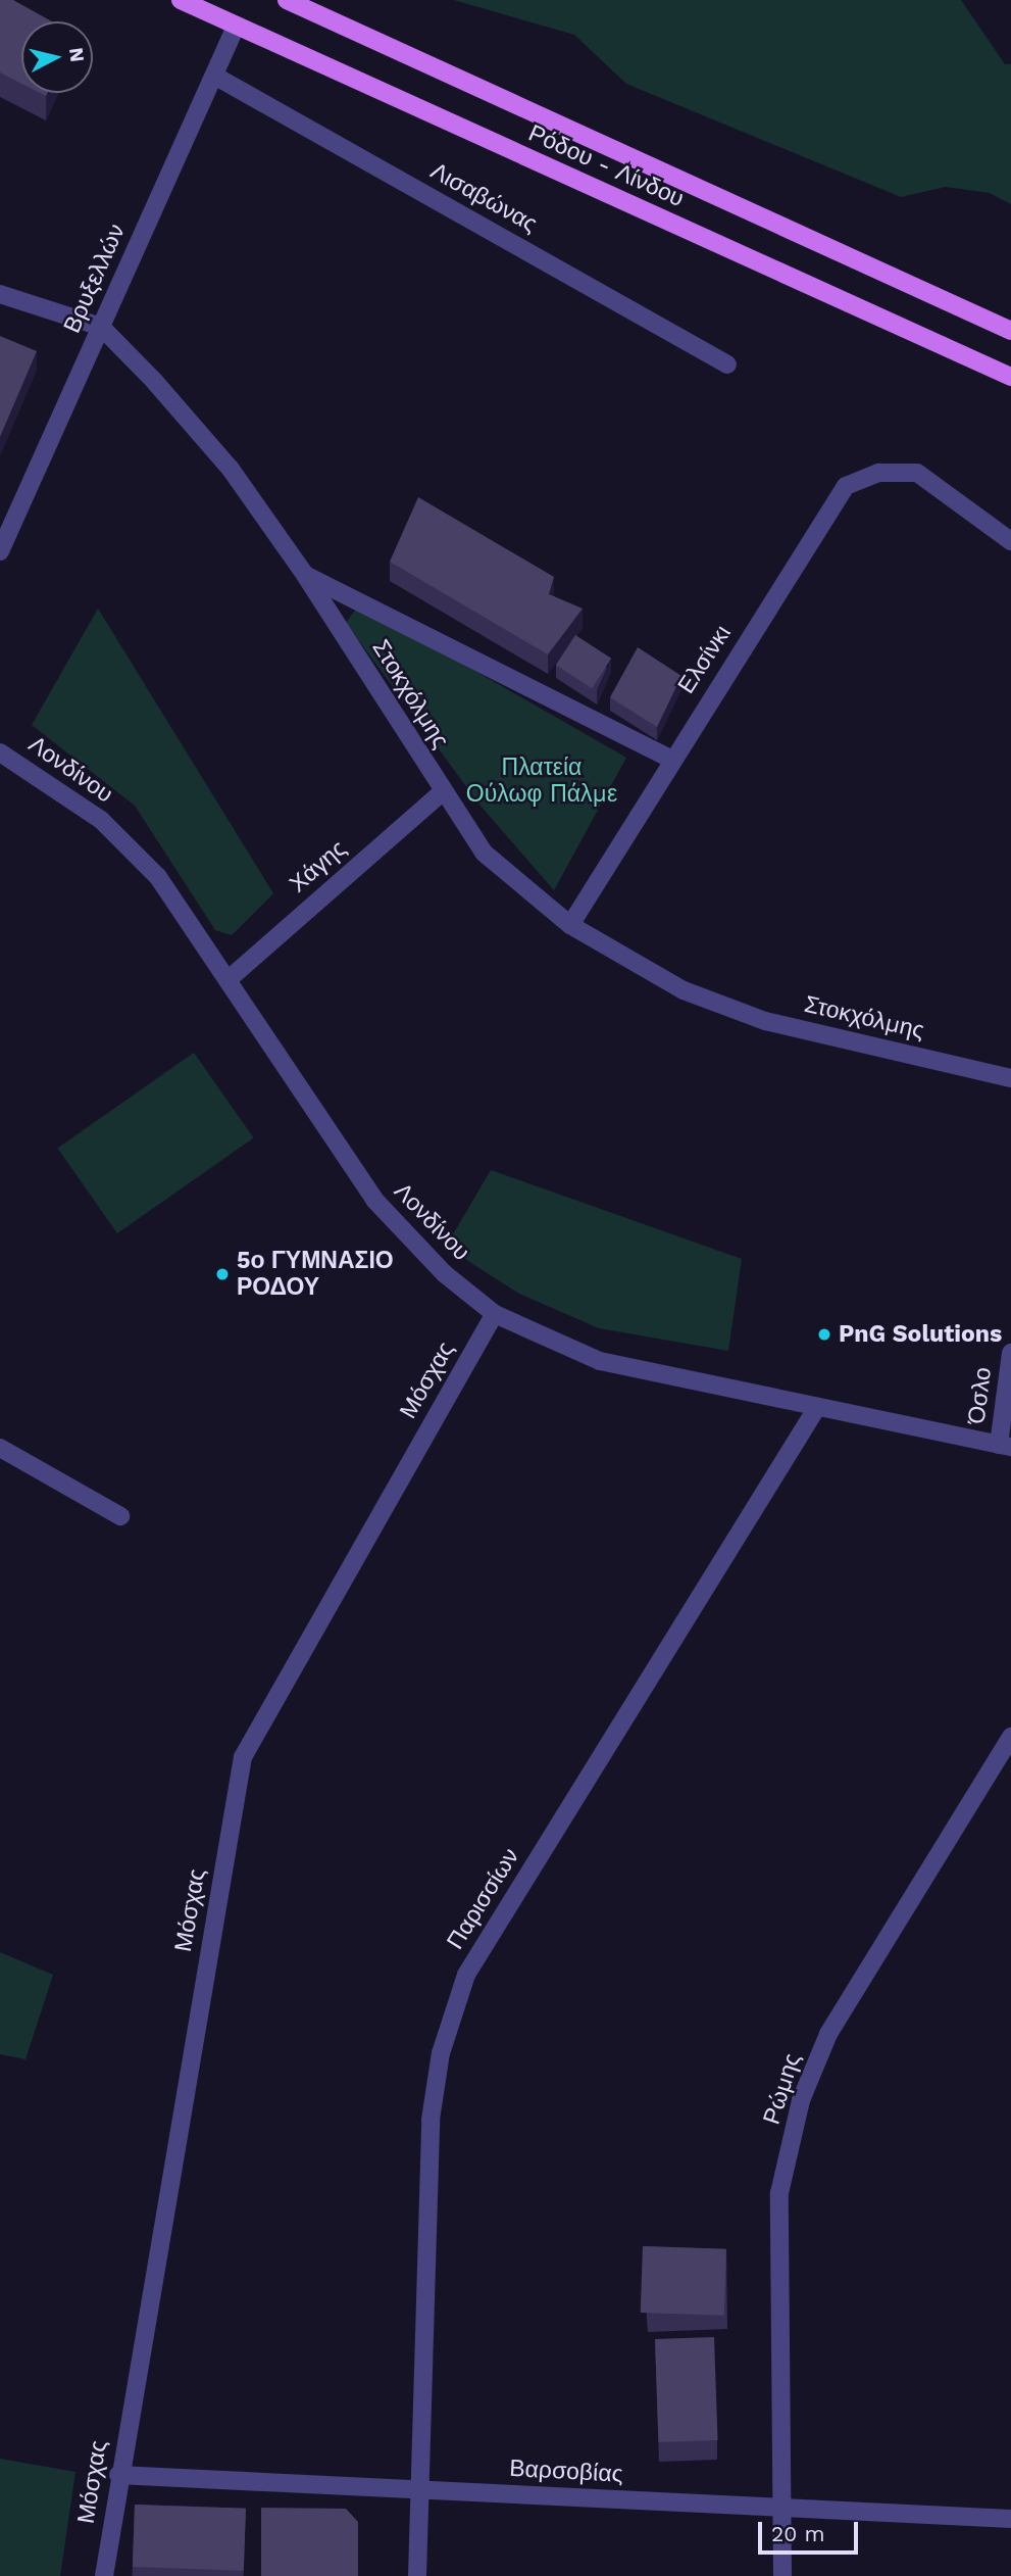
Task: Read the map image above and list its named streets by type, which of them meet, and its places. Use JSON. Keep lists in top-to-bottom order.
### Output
{
  "streets": {
    "main road": ["Ρόδου - Λίνδου"],
    "street": [
      "Λισαβώνας",
      "Βρυξελλών",
      "Ελσίνκι",
      "Στοκχόλμης",
      "Λονδίνου",
      "Χάγης",
      "Μόσχας",
      "Όσλο",
      "Παρισσίων",
      "Ρώμης",
      "Βαρσοβίας"
    ]
  },
  "crossings": [
    ["Ρόδου - Λίνδου", "Βρυξελλών"],
    ["Λισαβώνας", "Βρυξελλών"],
    ["Βρυξελλών", "Στοκχόλμης"],
    ["Ελσίνκι", "Στοκχόλμης"],
    ["Στοκχόλμης", "Χάγης"],
    ["Λονδίνου", "Χάγης"],
    ["Λονδίνου", "Μόσχας"],
    ["Λονδίνου", "Όσλο"],
    ["Λονδίνου", "Παρισσίων"],
    ["Μόσχας", "Βαρσοβίας"],
    ["Παρισσίων", "Βαρσοβίας"],
    ["Ρώμης", "Βαρσοβίας"]
  ],
  "parks": ["Πλατεία Ούλωφ Πάλμε"],
  "places": ["5ο ΓΥΜΝΑΣΙΟ ΡΟΔΟΥ", "PnG Solutions"],
  "scale_bar": "20 m",
  "north": "right"
}
